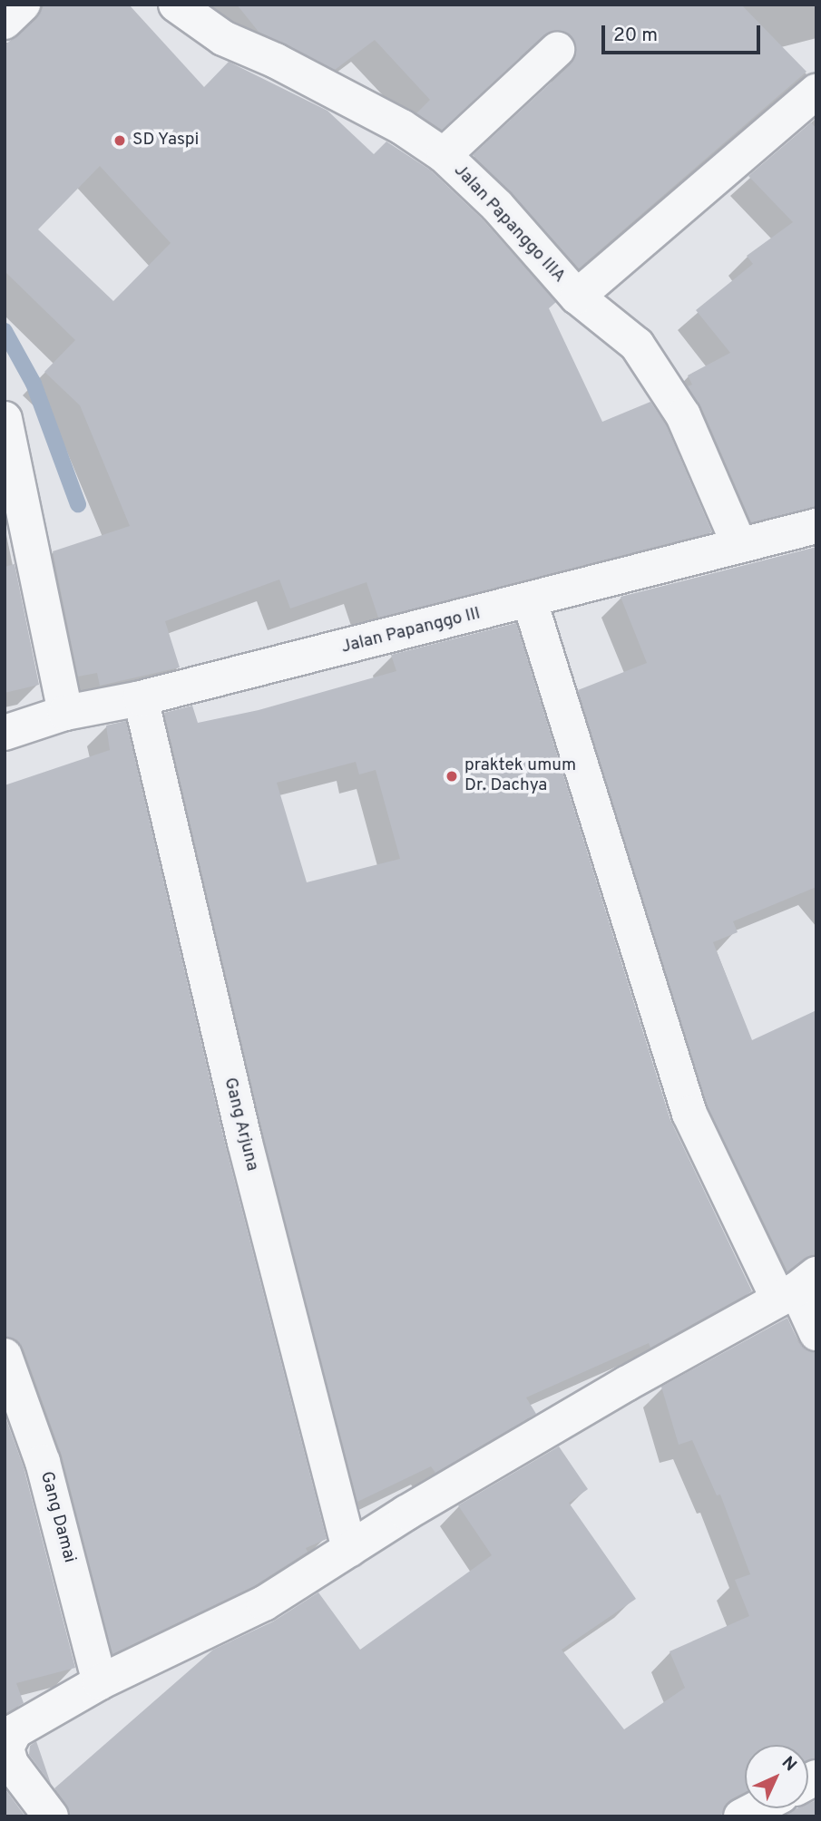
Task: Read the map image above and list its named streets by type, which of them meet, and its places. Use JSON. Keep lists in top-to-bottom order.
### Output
{
  "streets": {
    "street": [
      "Jalan Papanggo IIIA",
      "Jalan Papanggo III",
      "Gang Arjuna",
      "Gang Damai"
    ]
  },
  "crossings": [
    ["Jalan Papanggo IIIA", "Jalan Papanggo III"],
    ["Jalan Papanggo III", "Gang Arjuna"]
  ],
  "places": ["SD Yaspi", "praktek umum Dr. Dachya"],
  "scale_bar": "20 m",
  "north": "top right"
}
